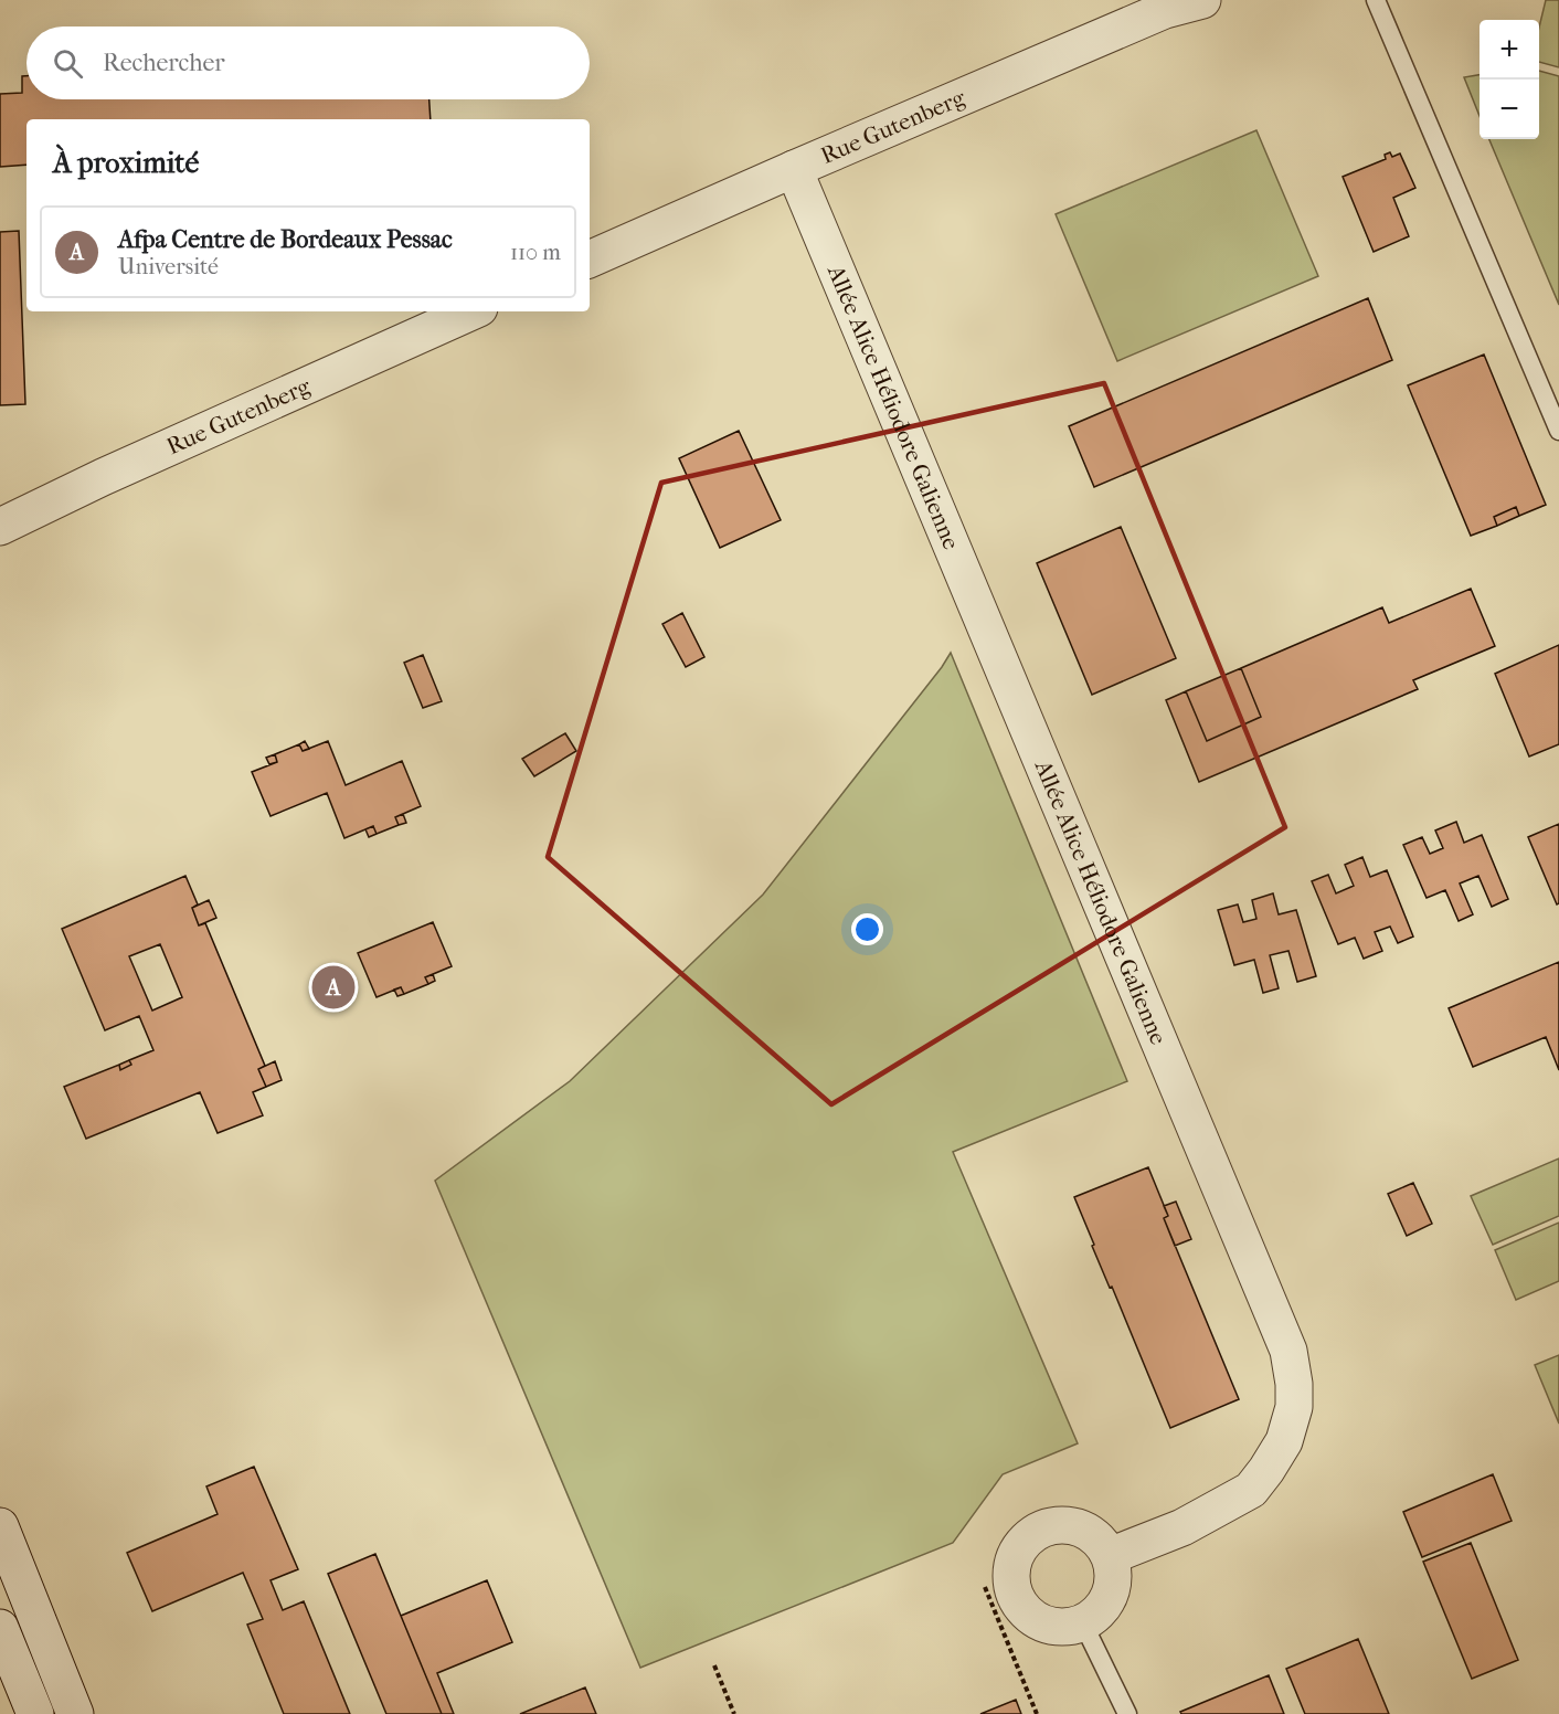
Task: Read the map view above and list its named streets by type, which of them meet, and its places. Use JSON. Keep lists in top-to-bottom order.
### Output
{
  "streets": {
    "street": ["Rue Gutenberg", "Allée Alice Héliodore Galienne"]
  },
  "crossings": [
    ["Rue Gutenberg", "Allée Alice Héliodore Galienne"]
  ],
  "page": {
    "map_buttons": ["+", "−"],
    "search": "Rechercher",
    "heading": "À proximité",
    "list": [
      {
        "mark": "A",
        "name": "Afpa Centre de Bordeaux Pessac",
        "note": "Université",
        "value": "110 m"
      }
    ],
    "pins": "A"
  }
}
